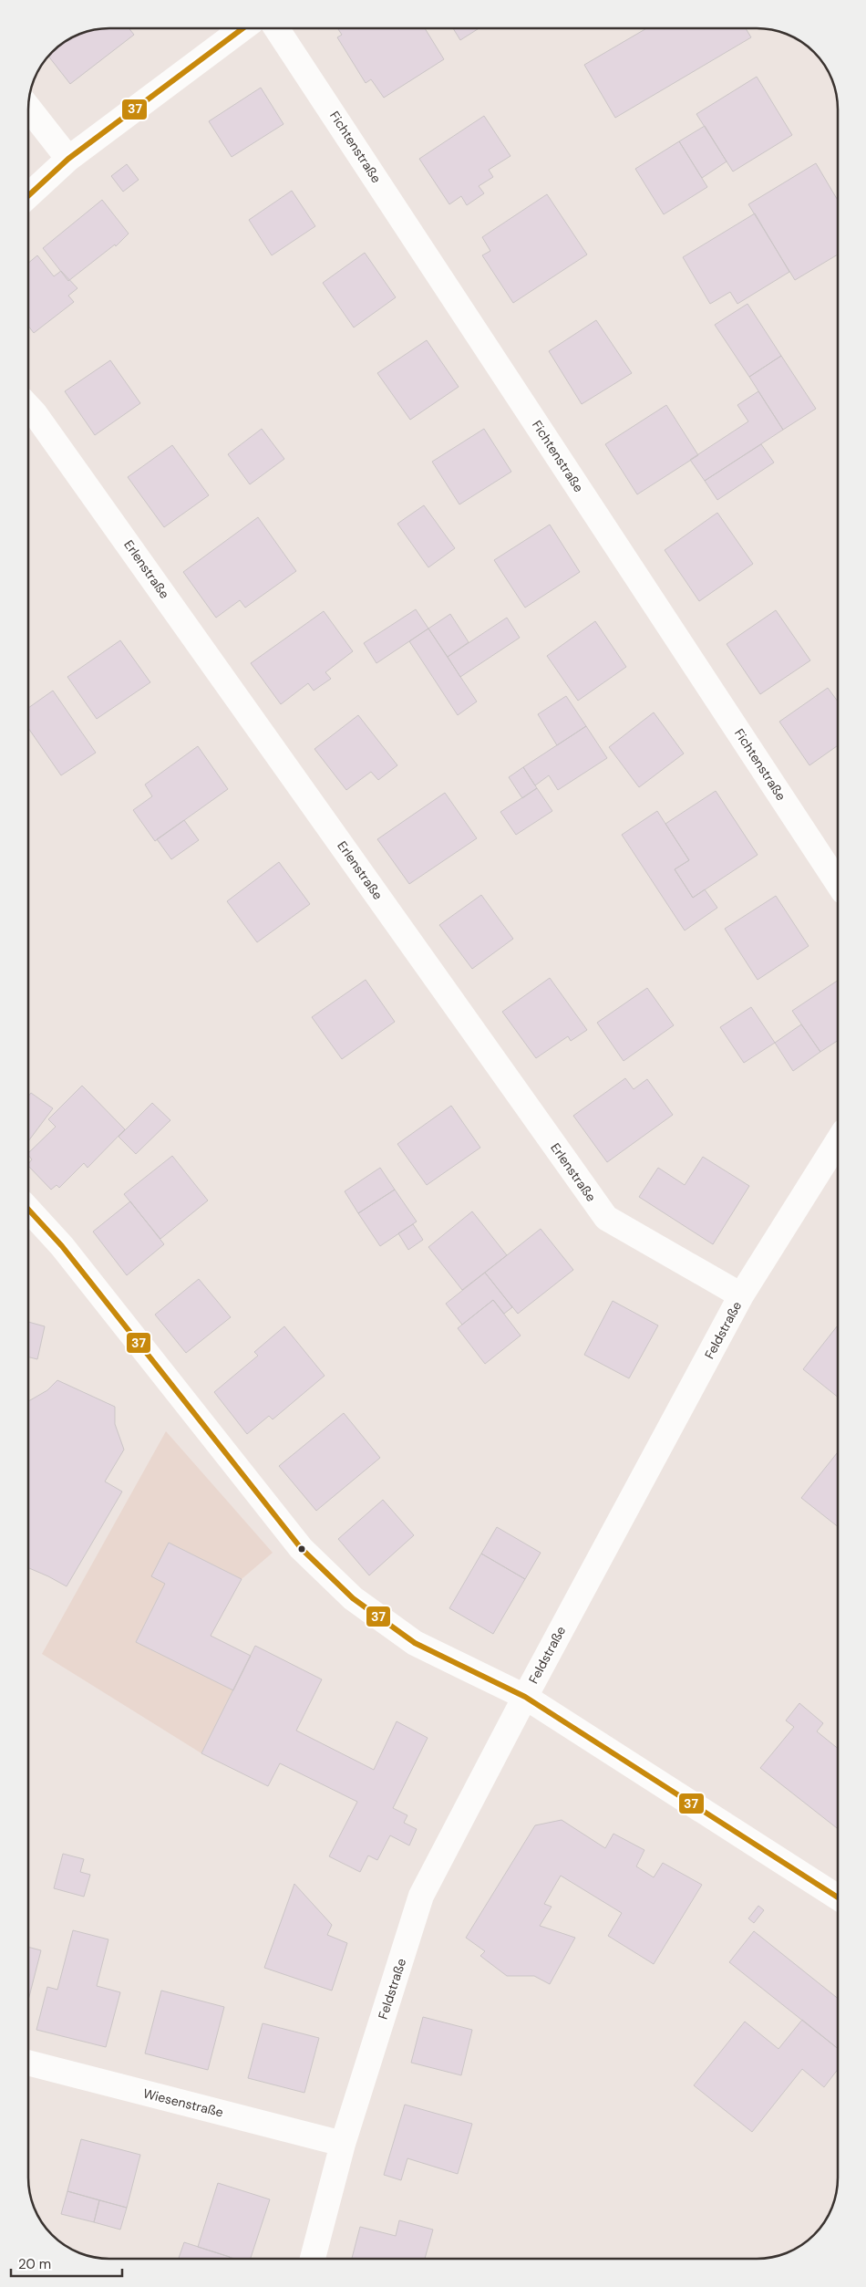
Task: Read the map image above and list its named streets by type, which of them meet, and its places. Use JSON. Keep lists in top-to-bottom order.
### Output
{
  "streets": {
    "street": [
      "Fichtenstraße",
      "Erlenstraße",
      "Feldstraße",
      "Wiesenstraße"
    ]
  },
  "crossings": [
    ["Erlenstraße", "Feldstraße"],
    ["Feldstraße", "Wiesenstraße"]
  ],
  "lines": ["transit line 37"],
  "scale_bar": "20 m"
}
